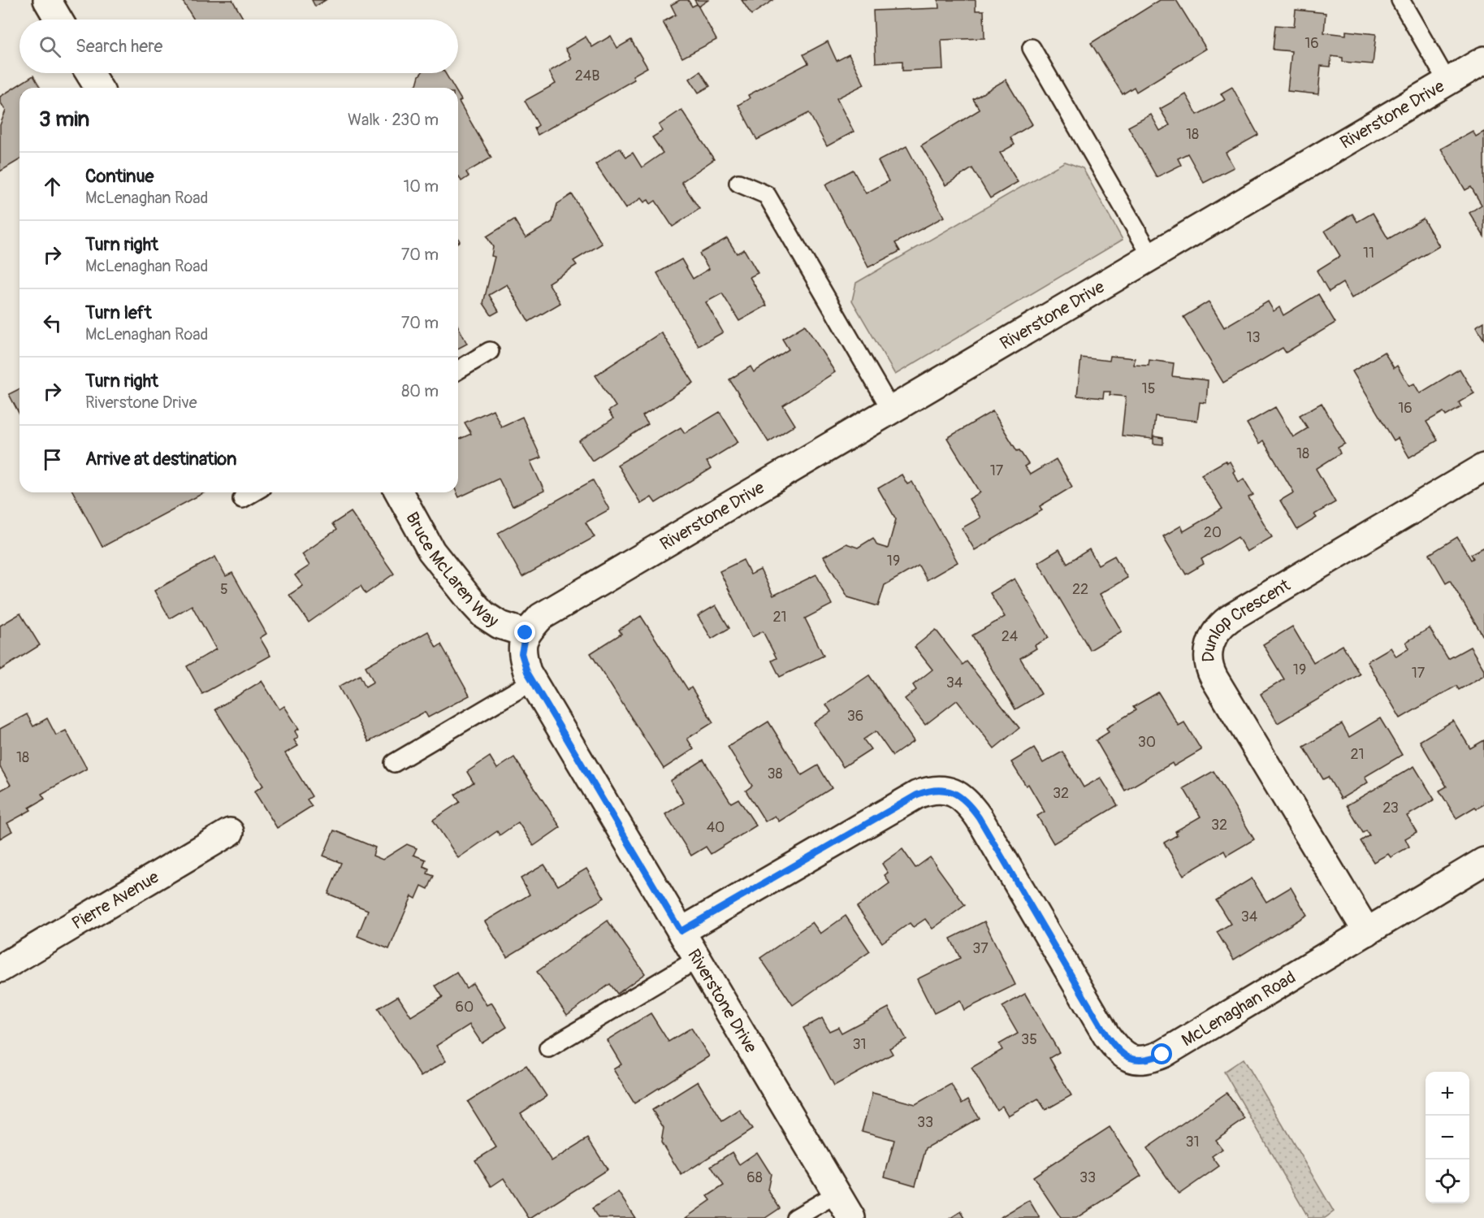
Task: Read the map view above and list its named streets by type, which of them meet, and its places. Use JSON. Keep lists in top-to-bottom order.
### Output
{
  "streets": {
    "street": [
      "Riverstone Drive",
      "Bruce McLaren Way",
      "Dunlop Crescent",
      "Pierre Avenue",
      "McLenaghan Road"
    ]
  },
  "crossings": [
    ["Riverstone Drive", "Bruce McLaren Way"],
    ["Riverstone Drive", "McLenaghan Road"],
    ["Dunlop Crescent", "McLenaghan Road"]
  ],
  "house_numbers": [
    "16",
    "24B",
    "18",
    "11",
    "13",
    "15",
    "16",
    "18",
    "17",
    "20",
    "19",
    "5",
    "22",
    "21",
    "24",
    "19",
    "17",
    "34",
    "36",
    "30",
    "21",
    "18",
    "38",
    "32",
    "23",
    "32",
    "40",
    "34",
    "37",
    "60",
    "35",
    "31",
    "33",
    "31",
    "68",
    "33"
  ],
  "page": {
    "search": "Search here",
    "heading": ["3 min", "Walk · 230 m"],
    "list": [
      ["Continue", "McLenaghan Road", "10 m"],
      ["Turn right", "McLenaghan Road", "70 m"],
      ["Turn left", "McLenaghan Road", "70 m"],
      ["Turn right", "Riverstone Drive", "80 m"],
      "Arrive at destination"
    ],
    "map_buttons": ["+", "−"]
  }
}
